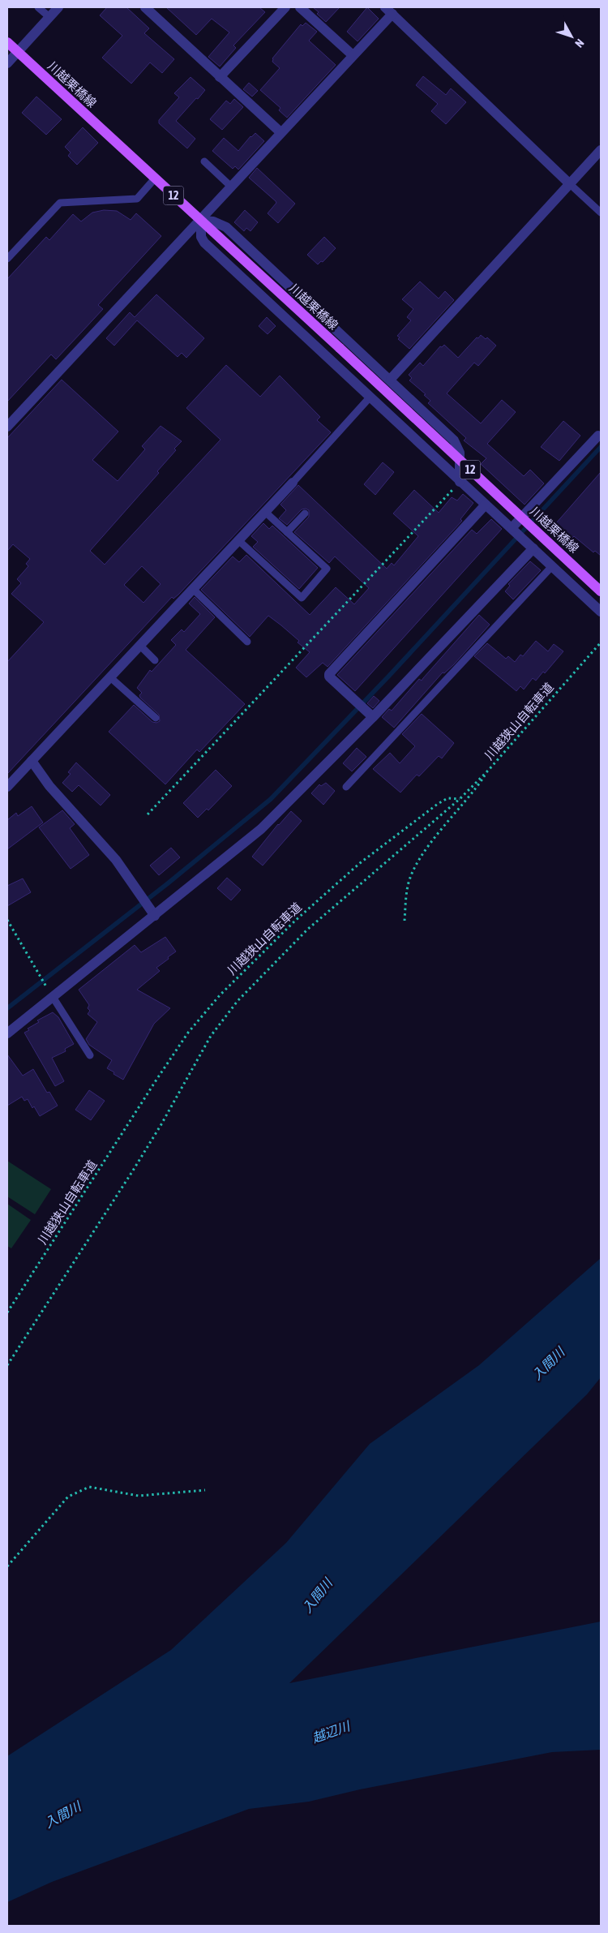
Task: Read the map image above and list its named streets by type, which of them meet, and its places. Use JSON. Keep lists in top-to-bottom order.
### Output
{
  "streets": {
    "main road": ["川越栗橋線", "12"],
    "path": ["川越狭山自転車道"]
  },
  "water": ["入間川", "越辺川"],
  "north": "bottom right"
}
